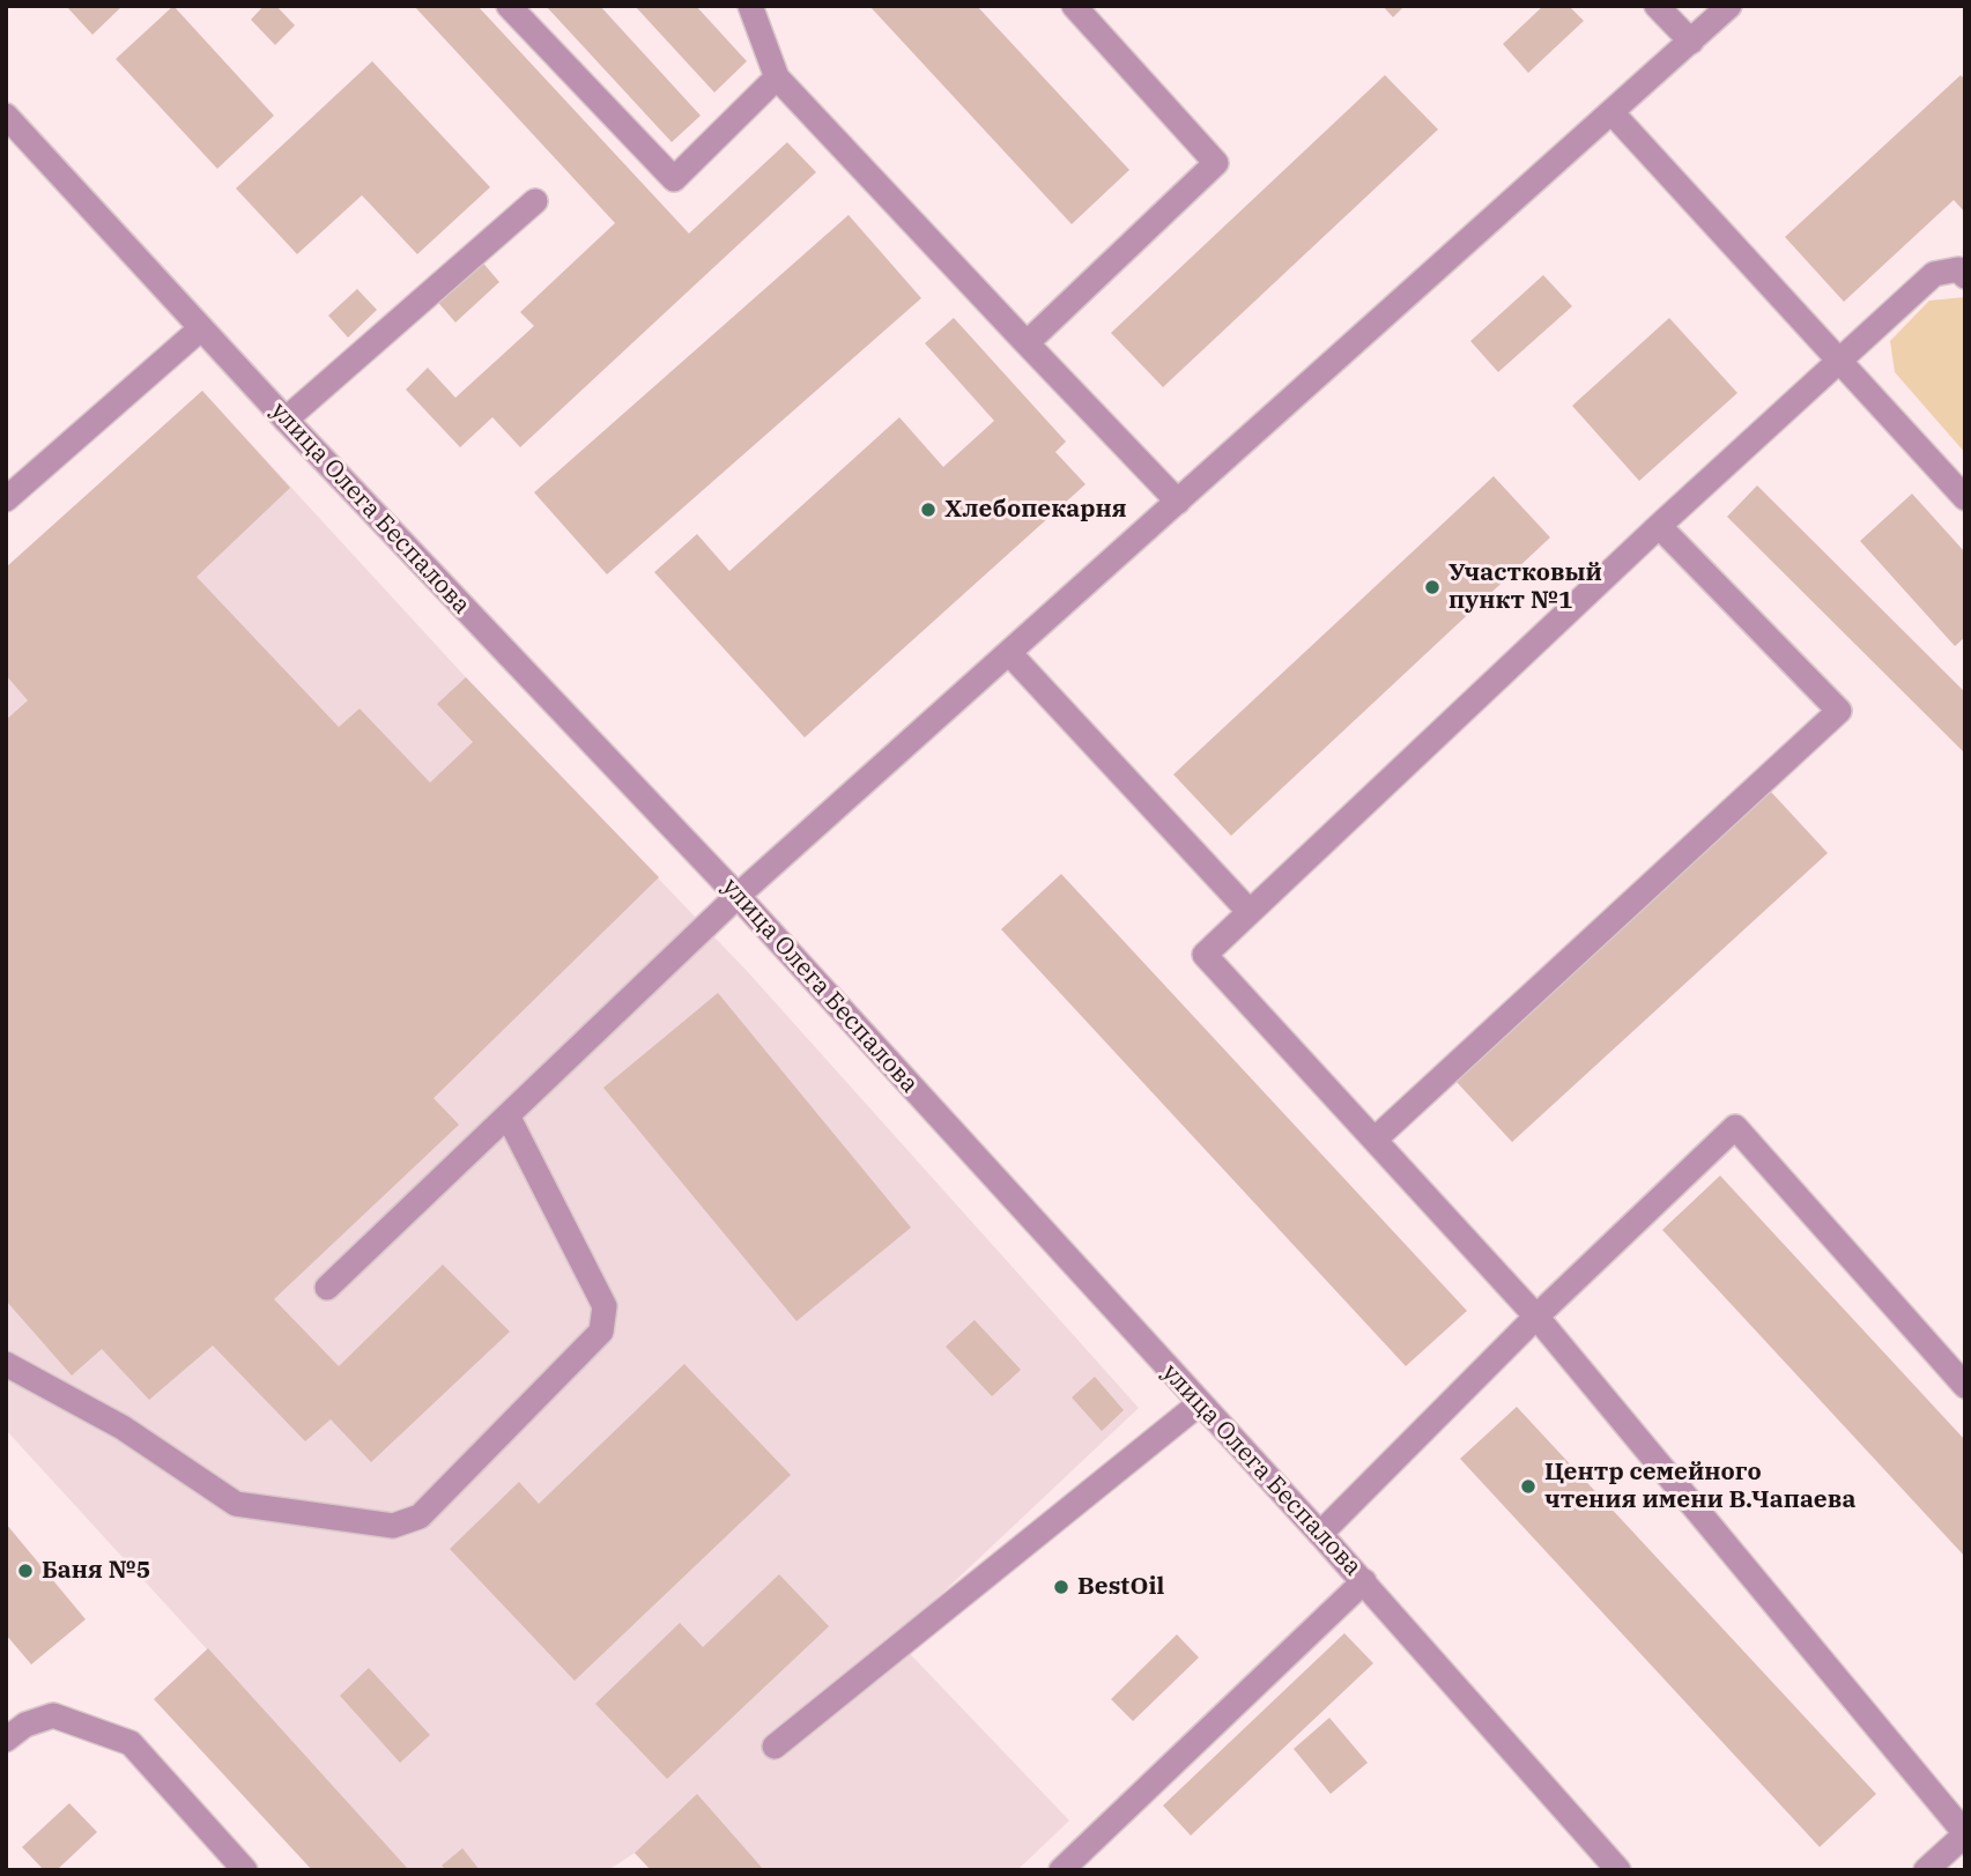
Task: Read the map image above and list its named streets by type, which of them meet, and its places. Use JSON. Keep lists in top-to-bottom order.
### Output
{
  "streets": {
    "street": ["улица Олега Беспалова"]
  },
  "places": [
    "Хлебопекарня",
    "Участковый пункт №1",
    "Центр семейного чтения имени В.Чапаева",
    "Баня №5",
    "BestOil"
  ]
}
